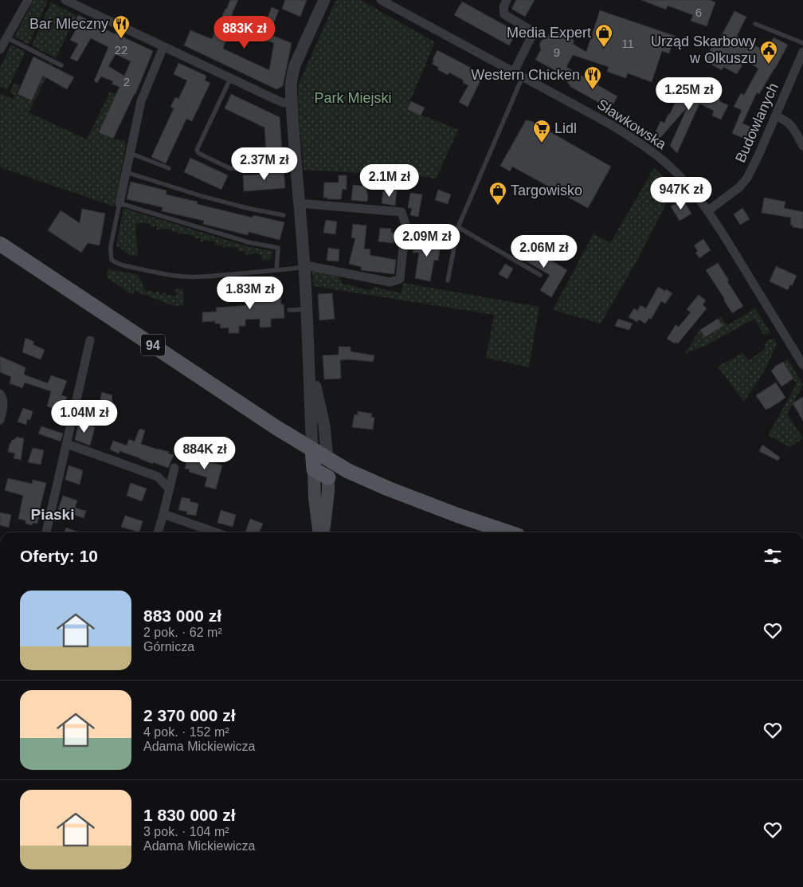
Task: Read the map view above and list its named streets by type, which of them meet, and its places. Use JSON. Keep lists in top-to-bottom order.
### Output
{
  "streets": {
    "main road": ["94"],
    "street": ["Budowlanych", "Sławkowska"]
  },
  "crossings": [
    ["Budowlanych", "Sławkowska"]
  ],
  "districts": ["Piaski"],
  "parks": ["Park Miejski"],
  "places": {
    "restaurant": ["Bar Mleczny", "Western Chicken"],
    "shop": ["Media Expert", "Targowisko"],
    "public building": ["Urząd Skarbowy w Olkuszu"],
    "supermarket": ["Lidl"]
  },
  "house_numbers": [
    "6",
    "11",
    "22",
    "9",
    "2"
  ],
  "page": {
    "price": [
      "883K zł",
      "1.25M zł",
      "2.37M zł",
      "2.1M zł",
      "947K zł",
      "2.09M zł",
      "2.06M zł",
      "1.83M zł",
      "1.04M zł",
      "884K zł"
    ],
    "heading": "Oferty: 10",
    "list": [
      {
        "name": "883 000 zł",
        "note": "2 pok. · 62 m² · Górnicza"
      },
      {
        "name": "2 370 000 zł",
        "note": "4 pok. · 152 m² · Adama Mickiewicza"
      },
      {
        "name": "1 830 000 zł",
        "note": "3 pok. · 104 m² · Adama Mickiewicza"
      }
    ]
  }
}
